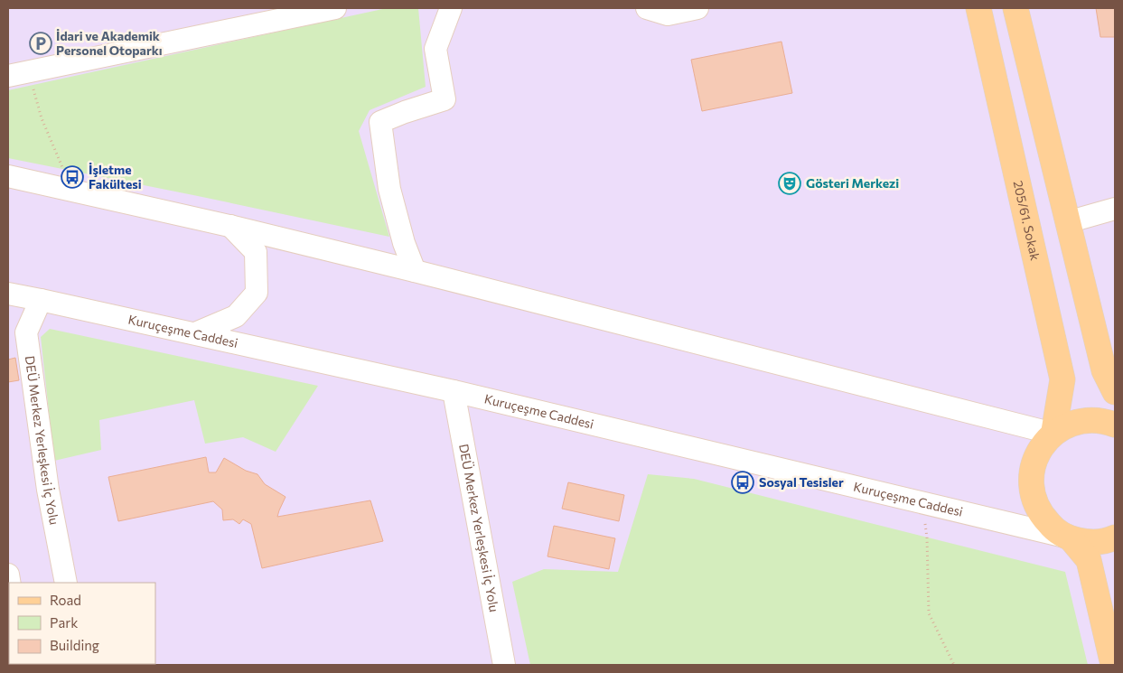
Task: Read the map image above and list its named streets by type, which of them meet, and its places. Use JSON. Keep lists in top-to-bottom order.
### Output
{
  "streets": {
    "main road": ["205/61. Sokak"],
    "street": ["Kuruçeşme Caddesi", "DEÜ Merkez Yerleşkesi İç Yolu"]
  },
  "crossings": [
    ["Kuruçeşme Caddesi", "DEÜ Merkez Yerleşkesi İç Yolu"]
  ],
  "places": {
    "parking": ["İdari ve Akademik Personel Otoparkı"],
    "bus stop": ["İşletme Fakültesi", "Sosyal Tesisler"],
    "theatre": ["Gösteri Merkezi"]
  },
  "legend": ["Road", "Park", "Building"]
}
